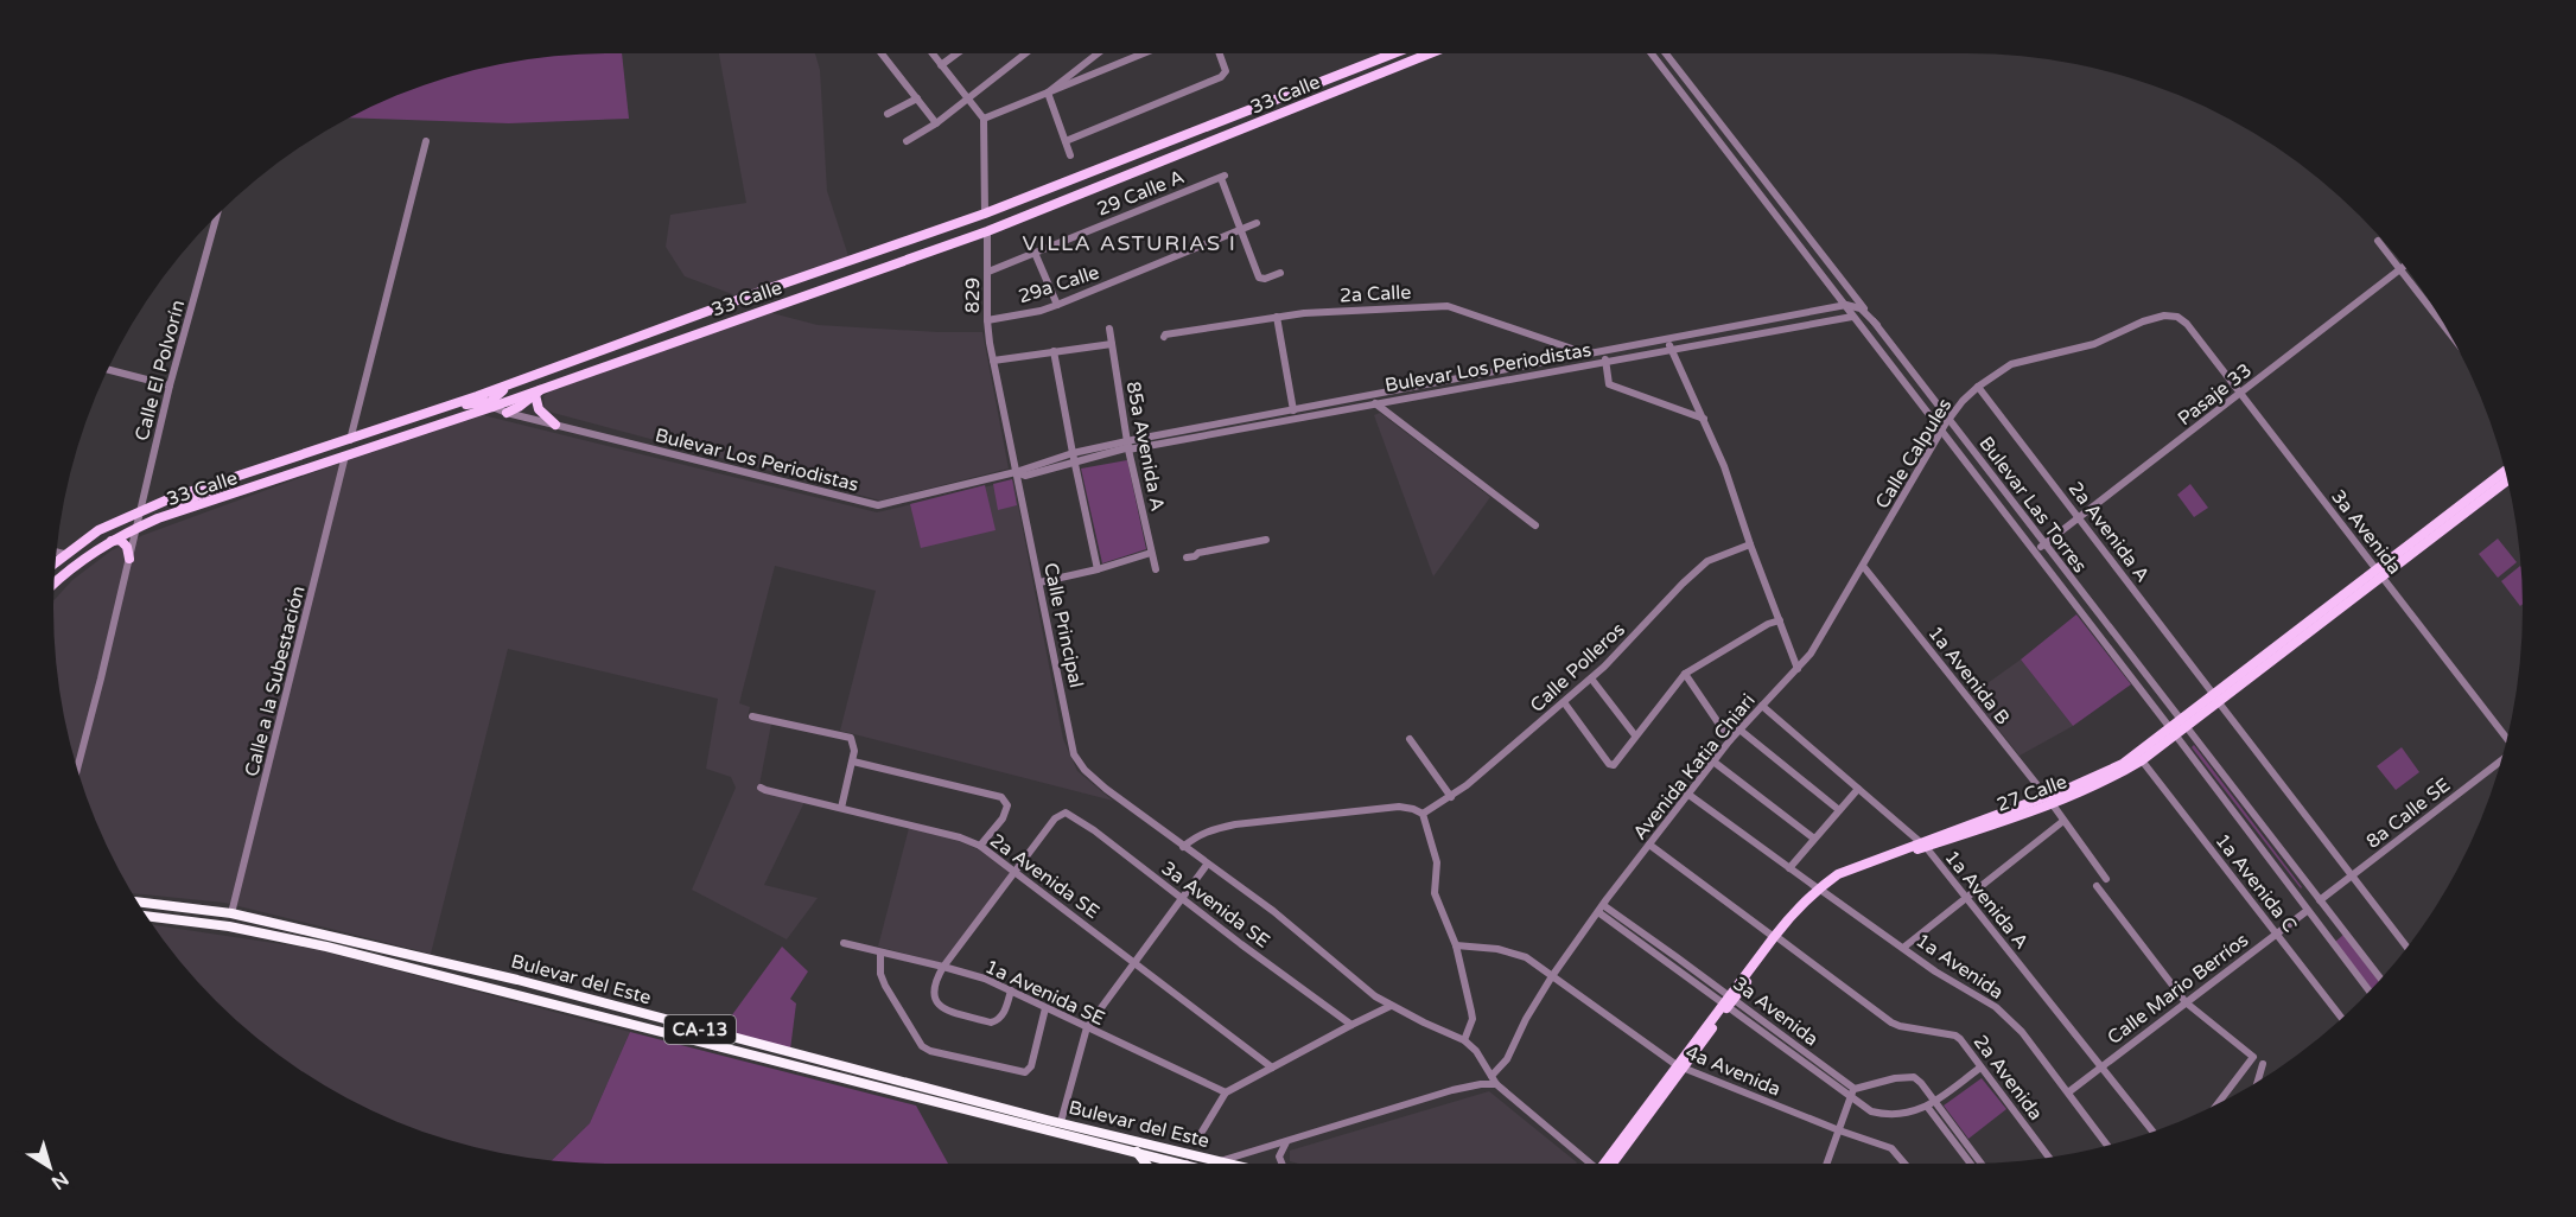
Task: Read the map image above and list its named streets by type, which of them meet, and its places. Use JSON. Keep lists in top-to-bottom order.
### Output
{
  "streets": {
    "highway": ["Bulevar del Este", "CA-13"],
    "main road": ["33 Calle", "27 Calle"],
    "street": [
      "29 Calle A",
      "29a Calle",
      "2a Calle",
      "829",
      "Bulevar Los Periodistas",
      "Calle El Polvorín",
      "Pasaje 33",
      "85a Avenida A",
      "Calle Calpules",
      "Bulevar Las Torres",
      "2a Avenida A",
      "3a Avenida",
      "Calle Principal",
      "Calle Polleros",
      "1a Avenida B",
      "Calle a la Subestación",
      "Avenida Katia Chiari",
      "8a Calle SE",
      "2a Avenida SE",
      "1a Avenida C",
      "1a Avenida A",
      "3a Avenida SE",
      "1a Avenida",
      "Calle Mario Berríos",
      "1a Avenida SE",
      "4a Avenida",
      "2a Avenida"
    ]
  },
  "crossings": [
    ["33 Calle", "829"],
    ["33 Calle", "Bulevar Los Periodistas"],
    ["33 Calle", "Calle El Polvorín"],
    ["33 Calle", "Calle a la Subestación"],
    ["29 Calle A", "29a Calle"],
    ["29 Calle A", "829"],
    ["29a Calle", "829"],
    ["2a Calle", "Bulevar Los Periodistas"],
    ["829", "Calle Principal"],
    ["Bulevar Los Periodistas", "85a Avenida A"],
    ["Bulevar Los Periodistas", "Bulevar Las Torres"],
    ["Bulevar Los Periodistas", "Calle Principal"],
    ["Pasaje 33", "Bulevar Las Torres"],
    ["Pasaje 33", "2a Avenida A"],
    ["Pasaje 33", "3a Avenida"],
    ["Calle Calpules", "Bulevar Las Torres"],
    ["Calle Calpules", "2a Avenida A"],
    ["Calle Calpules", "3a Avenida"],
    ["Calle Calpules", "1a Avenida B"],
    ["Calle Calpules", "Avenida Katia Chiari"],
    ["Bulevar Las Torres", "27 Calle"],
    ["Bulevar Las Torres", "8a Calle SE"],
    ["Bulevar Las Torres", "Calle Mario Berríos"],
    ["2a Avenida A", "27 Calle"],
    ["2a Avenida A", "8a Calle SE"],
    ["3a Avenida", "Avenida Katia Chiari"],
    ["3a Avenida", "27 Calle"],
    ["Calle Principal", "Avenida Katia Chiari"],
    ["1a Avenida B", "27 Calle"],
    ["Calle a la Subestación", "Bulevar del Este"],
    ["Avenida Katia Chiari", "1a Avenida A"],
    ["Avenida Katia Chiari", "1a Avenida"],
    ["Avenida Katia Chiari", "4a Avenida"],
    ["Avenida Katia Chiari", "2a Avenida"],
    ["27 Calle", "1a Avenida C"],
    ["27 Calle", "1a Avenida A"],
    ["27 Calle", "1a Avenida"],
    ["27 Calle", "4a Avenida"],
    ["27 Calle", "2a Avenida"],
    ["2a Avenida SE", "3a Avenida SE"],
    ["1a Avenida C", "Calle Mario Berríos"],
    ["1a Avenida A", "Calle Mario Berríos"],
    ["1a Avenida", "Calle Mario Berríos"]
  ],
  "districts": ["VILLA ASTURIAS I"],
  "north": "bottom right"
}
